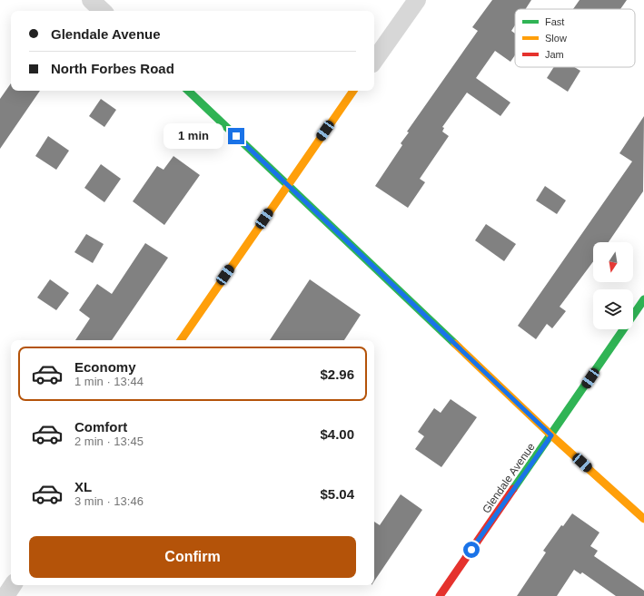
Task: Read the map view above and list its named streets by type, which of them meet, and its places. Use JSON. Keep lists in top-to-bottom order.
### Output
{
  "streets": {
    "street": ["Glendale Avenue"]
  },
  "legend": ["Fast", "Slow", "Jam"],
  "north": "bottom",
  "page": {
    "banner": ["Glendale Avenue", "North Forbes Road"],
    "bubble": "1 min",
    "list": [
      {
        "name": "Economy",
        "note": "1 min · 13:44",
        "value": "$2.96"
      },
      {
        "name": "Comfort",
        "note": "2 min · 13:45",
        "value": "$4.00"
      },
      {
        "name": "XL",
        "note": "3 min · 13:46",
        "value": "$5.04"
      }
    ],
    "buttons": "Confirm"
  }
}
